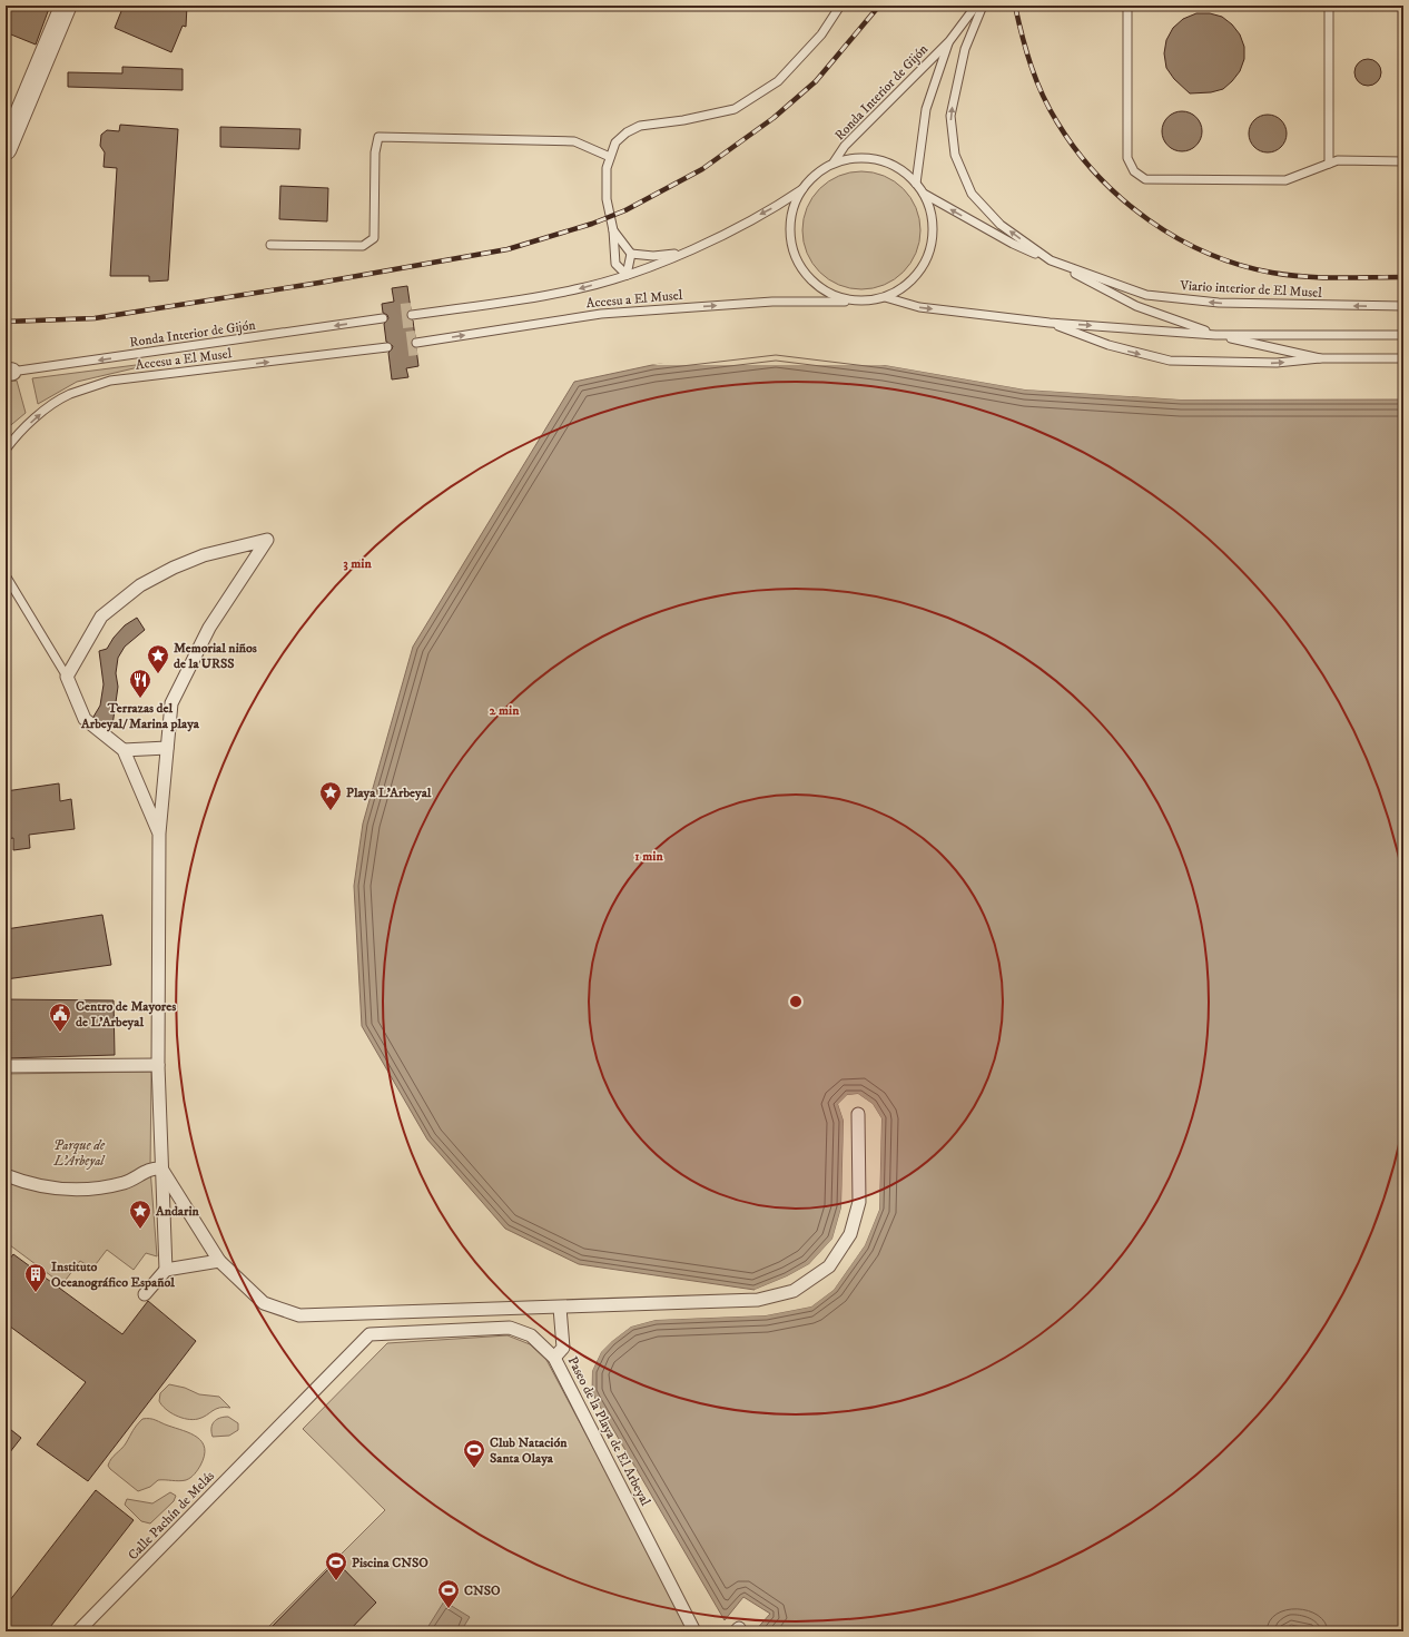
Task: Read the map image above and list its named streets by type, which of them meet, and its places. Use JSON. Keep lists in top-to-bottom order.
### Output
{
  "streets": {
    "street": ["Paseo de la Playa de El Arbeyal", "Calle Pachín de Melás"],
    "lane": ["Ronda Interior de Gijón", "Viario interior de El Musel", "Accesu a El Musel"]
  },
  "crossings": [
    ["Ronda Interior de Gijón", "Viario interior de El Musel"],
    ["Ronda Interior de Gijón", "Accesu a El Musel"],
    ["Viario interior de El Musel", "Accesu a El Musel"],
    ["Paseo de la Playa de El Arbeyal", "Calle Pachín de Melás"]
  ],
  "one_way": ["Ronda Interior de Gijón"],
  "parks": ["Parque de L'Arbeyal"],
  "places": {
    "place": ["Memorial niños de la URSS", "Playa L'Arbeyal", "Andarin"],
    "restaurant": ["Terrazas del Arbeyal/ Marina playa"],
    "public building": ["Centro de Mayores de L'Arbeyal"],
    "building": ["Instituto Oceanográfico Español"],
    "sports": ["Club Natación Santa Olaya", "Piscina CNSO", "CNSO"]
  },
  "rings": ["3 min", "2 min", "1 min"]
}
